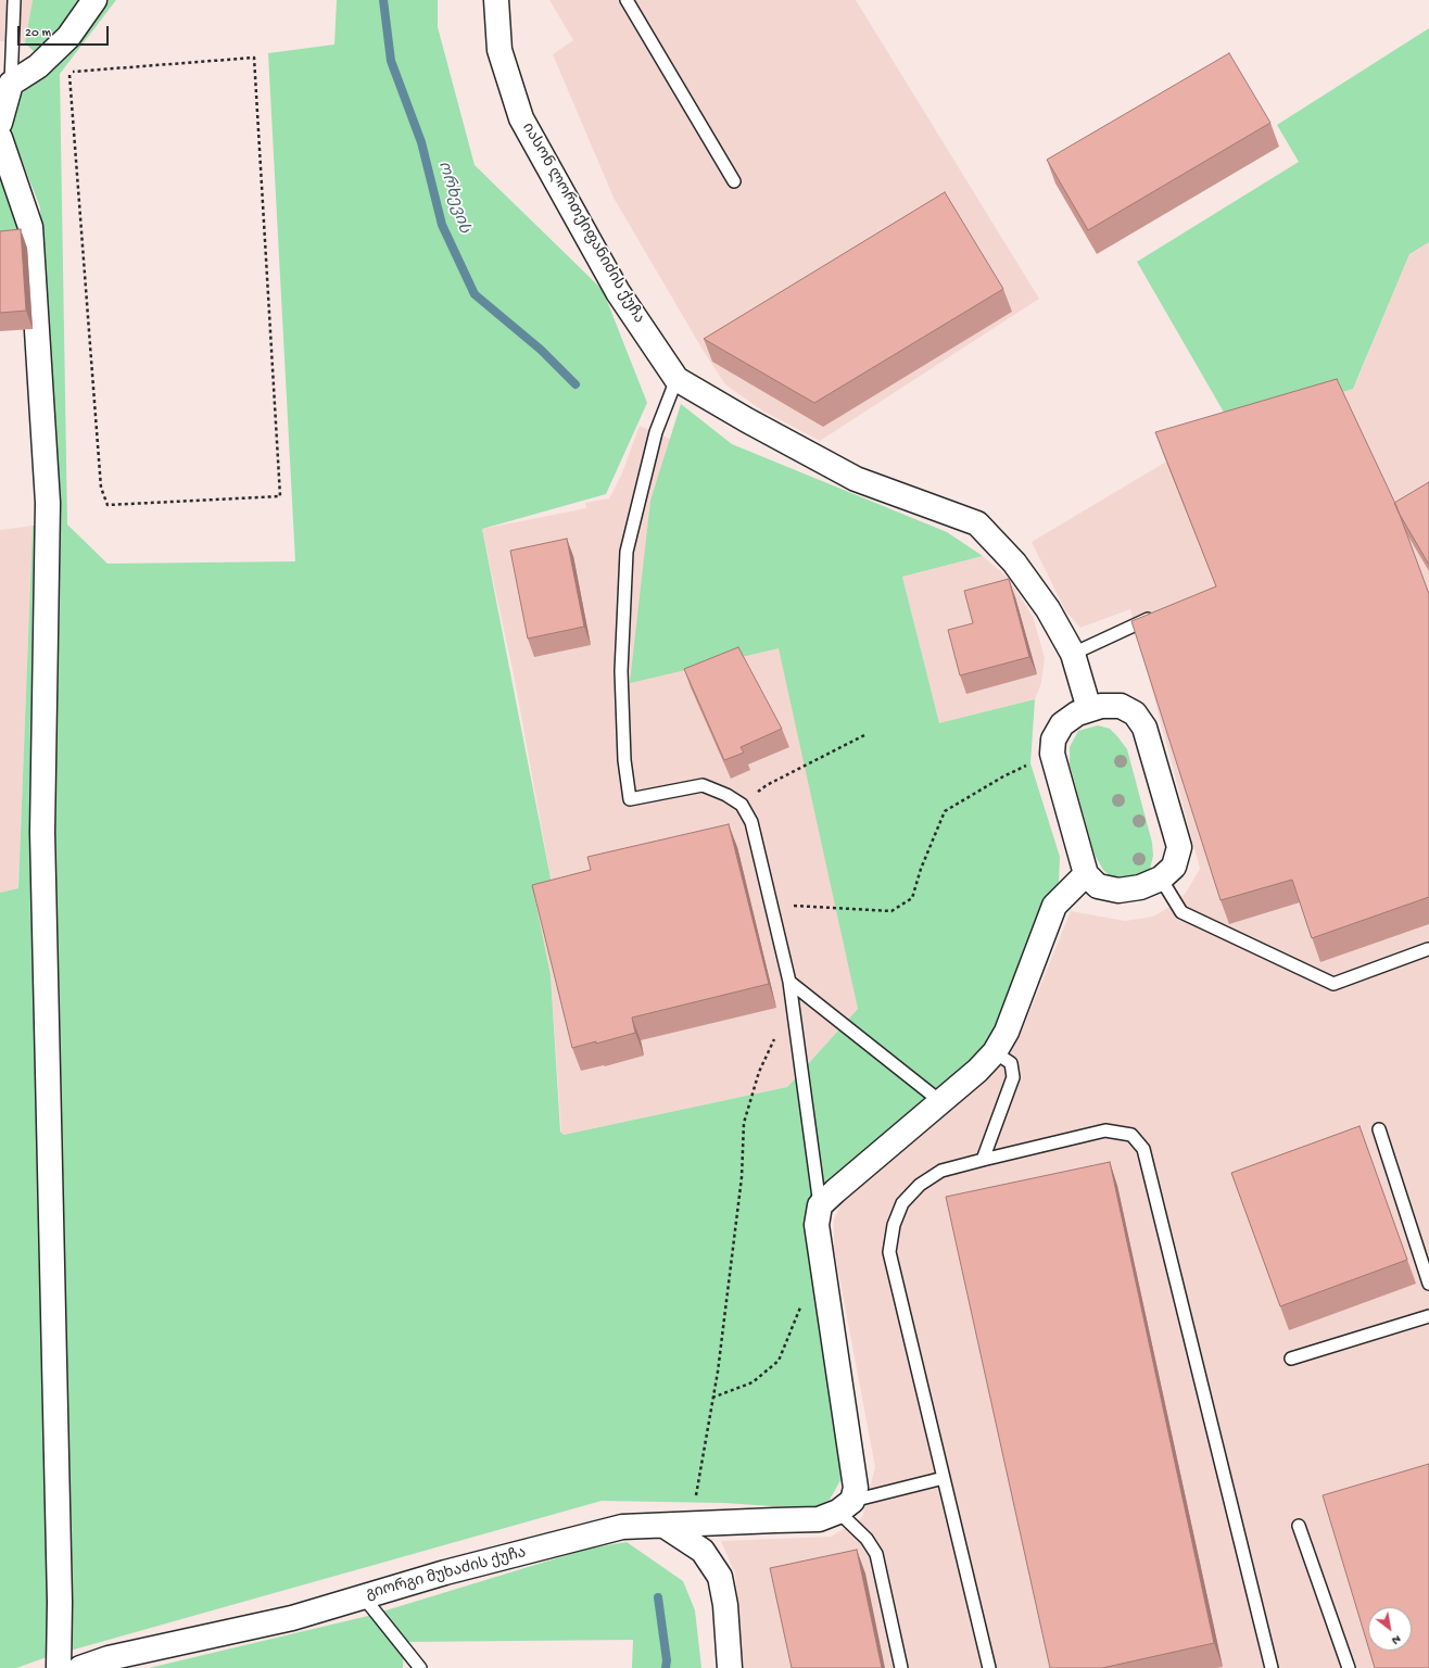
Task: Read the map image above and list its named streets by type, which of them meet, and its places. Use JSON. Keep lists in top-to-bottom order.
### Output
{
  "streets": {
    "street": ["იასონ ლორთქიფანიძის ქუჩა", "გიორგი მუხაძის ქუჩა"]
  },
  "water": ["ორხევის"],
  "scale_bar": "20 m",
  "north": "bottom right"
}
